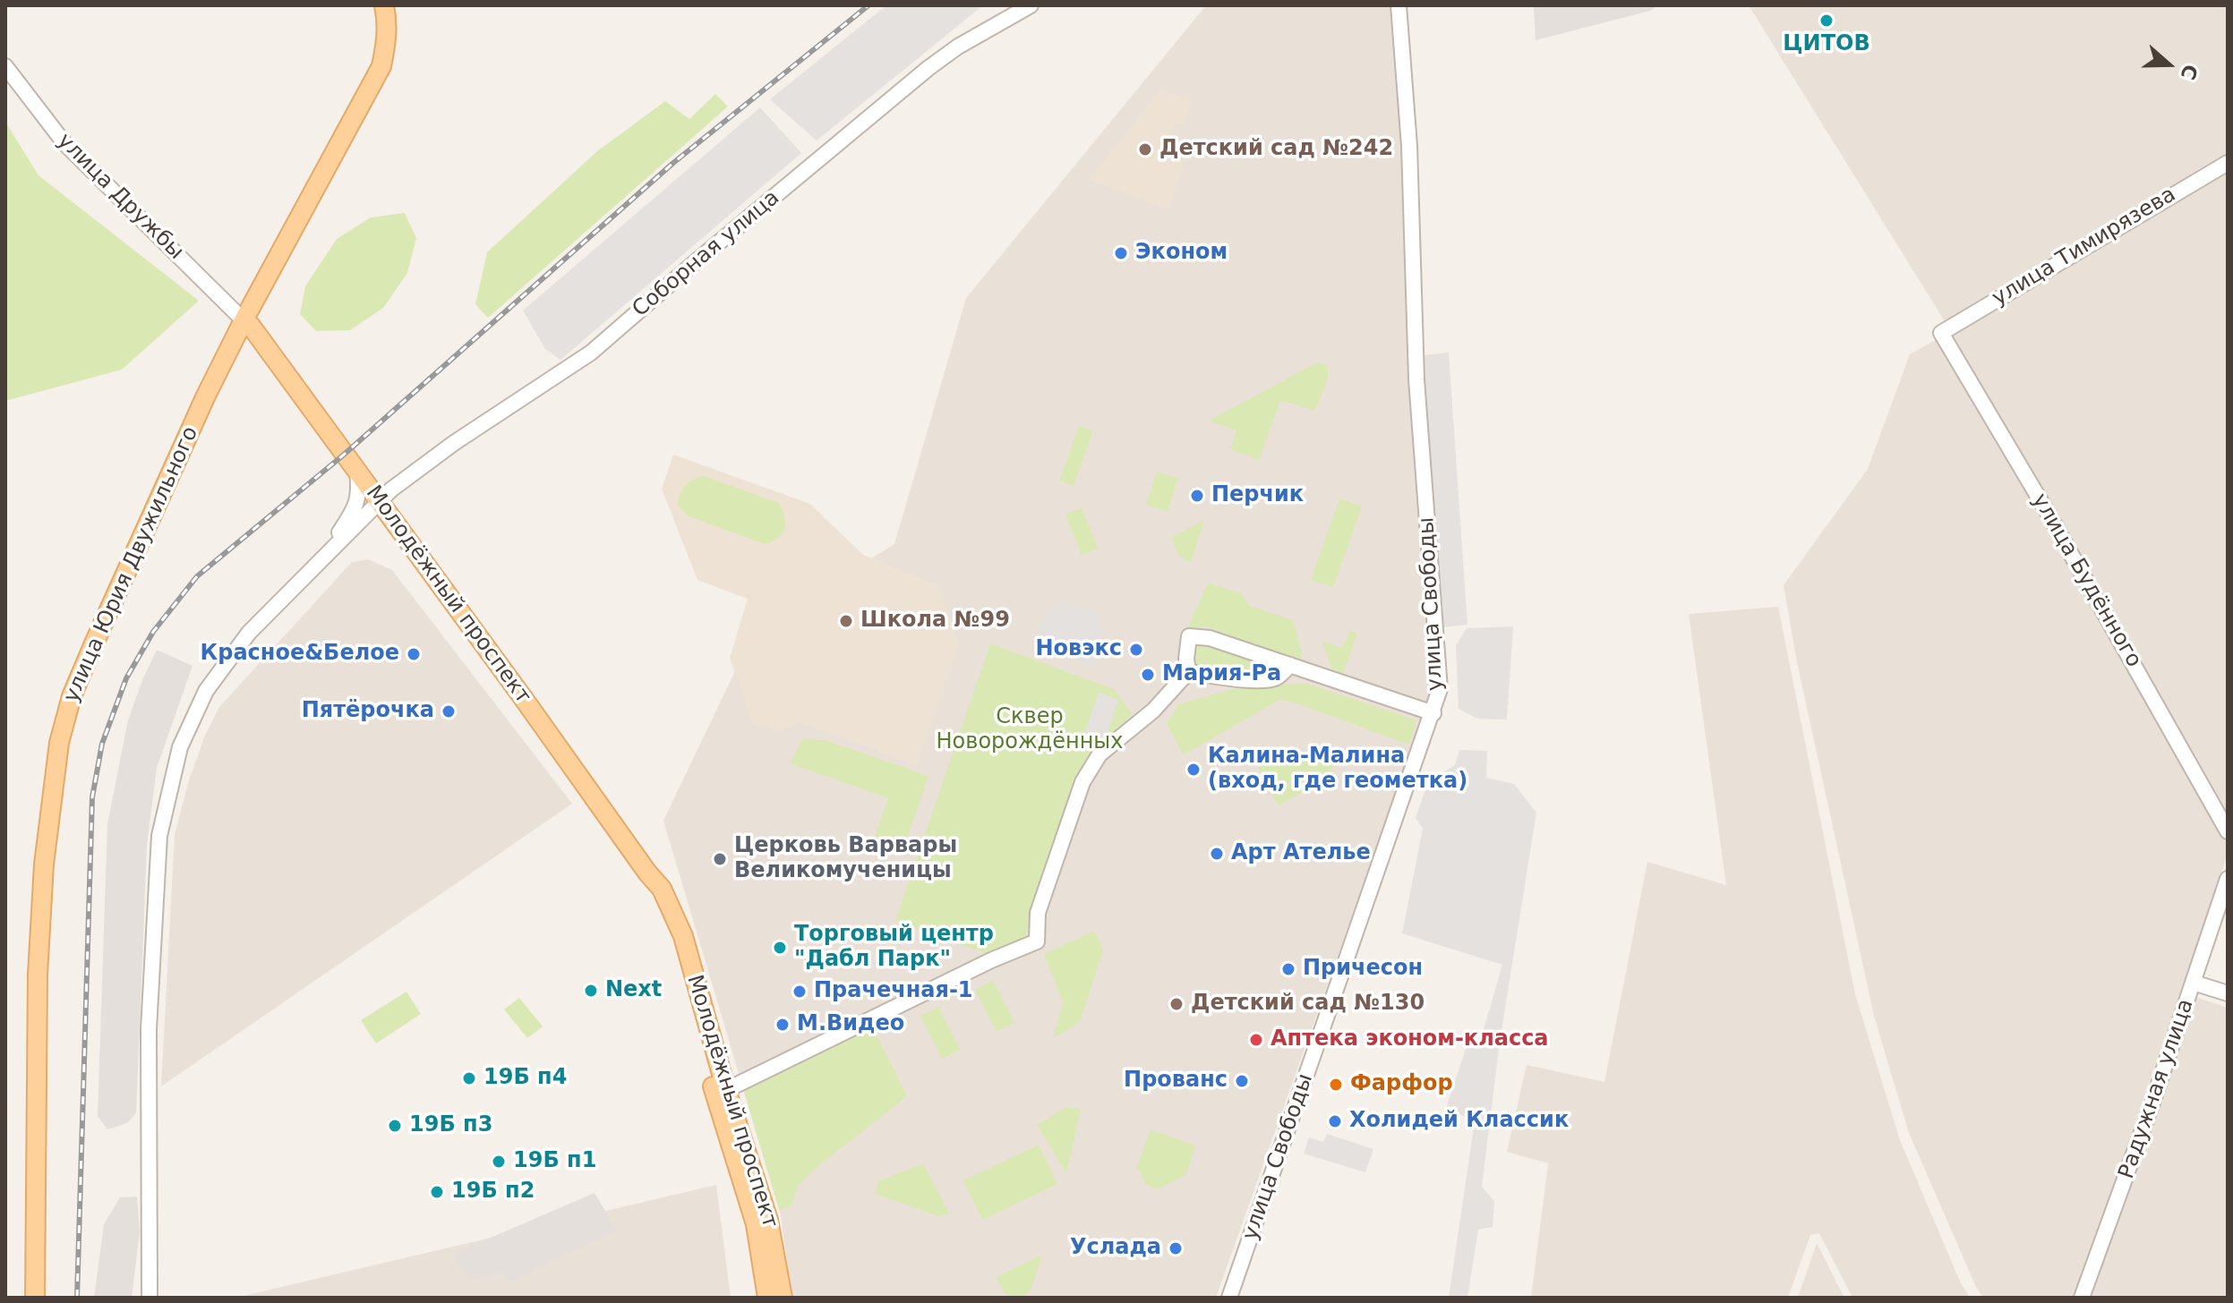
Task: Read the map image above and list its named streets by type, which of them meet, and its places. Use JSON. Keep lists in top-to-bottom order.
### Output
{
  "streets": {
    "main road": ["улица Юрия Двужильного", "Молодёжный проспект"],
    "street": [
      "улица Дружбы",
      "улица Тимирязева",
      "Соборная улица",
      "улица Будённого",
      "улица Свободы",
      "Радужная улица"
    ]
  },
  "crossings": [
    ["улица Дружбы", "улица Юрия Двужильного"],
    ["улица Дружбы", "Молодёжный проспект"],
    ["улица Тимирязева", "улица Будённого"],
    ["Соборная улица", "Молодёжный проспект"],
    ["улица Юрия Двужильного", "Молодёжный проспект"]
  ],
  "parks": ["Сквер Новорождённых"],
  "places": [
    "ЦИТОВ",
    "Детский сад №242",
    "Эконом",
    "Перчик",
    "Школа №99",
    "Новэкс",
    "Красное&Белое",
    "Мария-Ра",
    "Пятёрочка",
    "Калина-Малина (вход, где геометка)",
    "Арт Ателье",
    "Церковь Варвары Великомученицы",
    "Торговый центр \"Дабл Парк\"",
    "Причесон",
    "Next",
    "Прачечная-1",
    "Детский сад №130",
    "М.Видео",
    "Аптека эконом-класса",
    "19Б п4",
    "Прованс",
    "Фарфор",
    "Холидей Классик",
    "19Б п3",
    "19Б п1",
    "19Б п2",
    "Услада"
  ],
  "north": "right"
}
